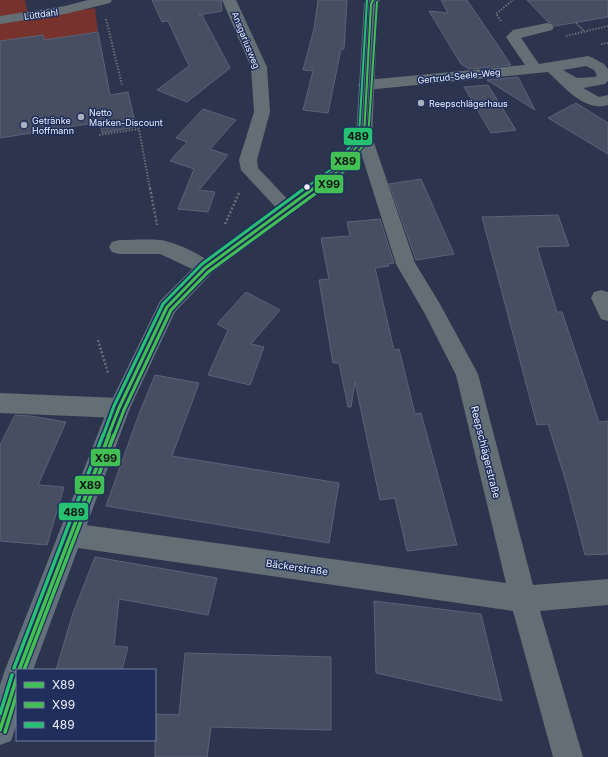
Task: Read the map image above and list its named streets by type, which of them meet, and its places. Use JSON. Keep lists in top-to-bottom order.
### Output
{
  "streets": {
    "street": [
      "Lüttdahl",
      "Ansgariusweg",
      "Gertrud-Seele-Weg",
      "Reepschlägerstraße",
      "Bäckerstraße"
    ]
  },
  "crossings": [
    ["Reepschlägerstraße", "Bäckerstraße"]
  ],
  "places": ["Reepschlägerhaus", "Netto Marken-Discount", "Getränke Hoffmann"],
  "lines": ["transit line X89", "transit line 489", "transit line X99"],
  "legend": ["X89", "X99", "489"]
}
